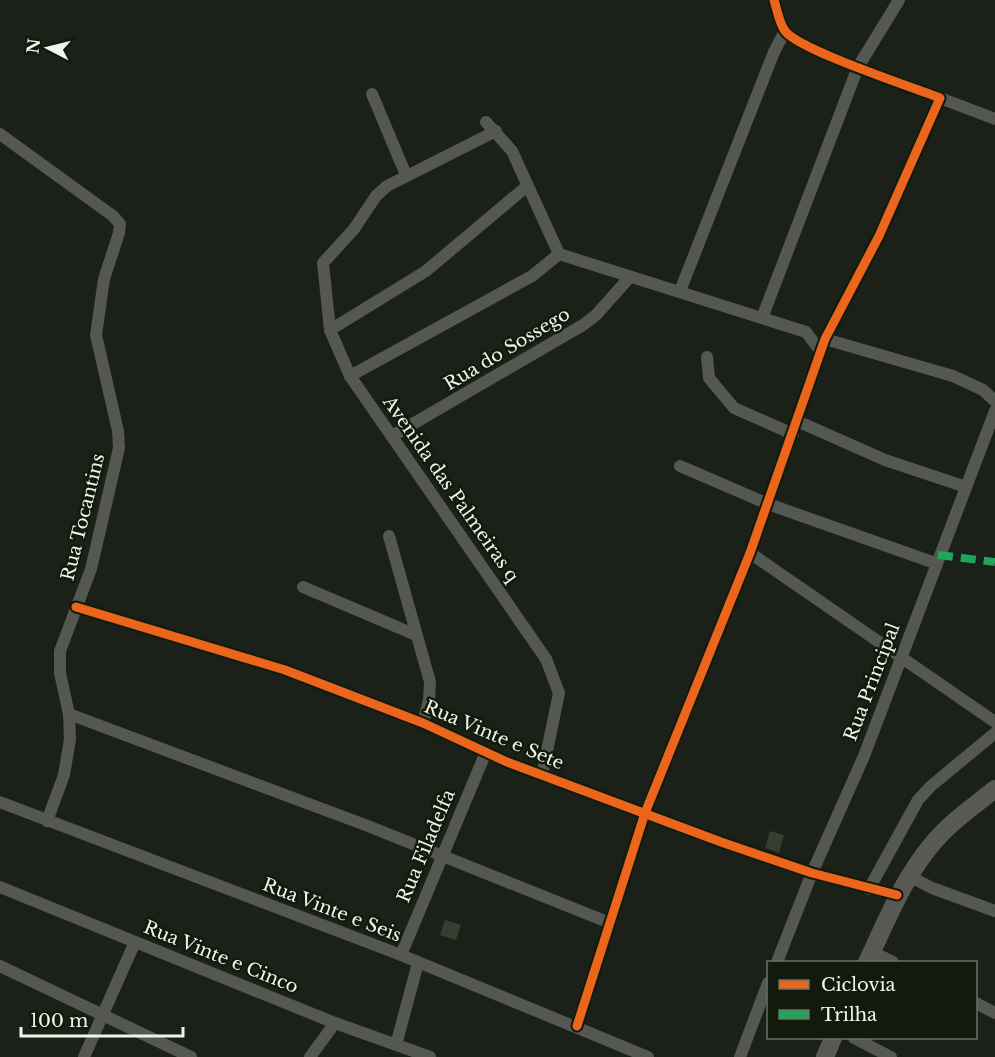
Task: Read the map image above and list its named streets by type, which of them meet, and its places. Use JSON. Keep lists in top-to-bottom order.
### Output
{
  "streets": {
    "street": [
      "Rua do Sossego",
      "Avenida das Palmeiras q",
      "Rua Tocantins",
      "Rua Principal",
      "Rua Vinte e Sete",
      "Rua Filadelfa",
      "Rua Vinte e Seis",
      "Rua Vinte e Cinco"
    ]
  },
  "crossings": [
    ["Rua do Sossego", "Avenida das Palmeiras q"],
    ["Avenida das Palmeiras q", "Rua Vinte e Sete"],
    ["Rua Tocantins", "Rua Vinte e Sete"],
    ["Rua Tocantins", "Rua Vinte e Seis"],
    ["Rua Principal", "Rua Vinte e Sete"],
    ["Rua Vinte e Sete", "Rua Filadelfa"],
    ["Rua Filadelfa", "Rua Vinte e Seis"]
  ],
  "legend": ["Ciclovia", "Trilha"],
  "scale_bar": "100 m",
  "north": "left"
}
